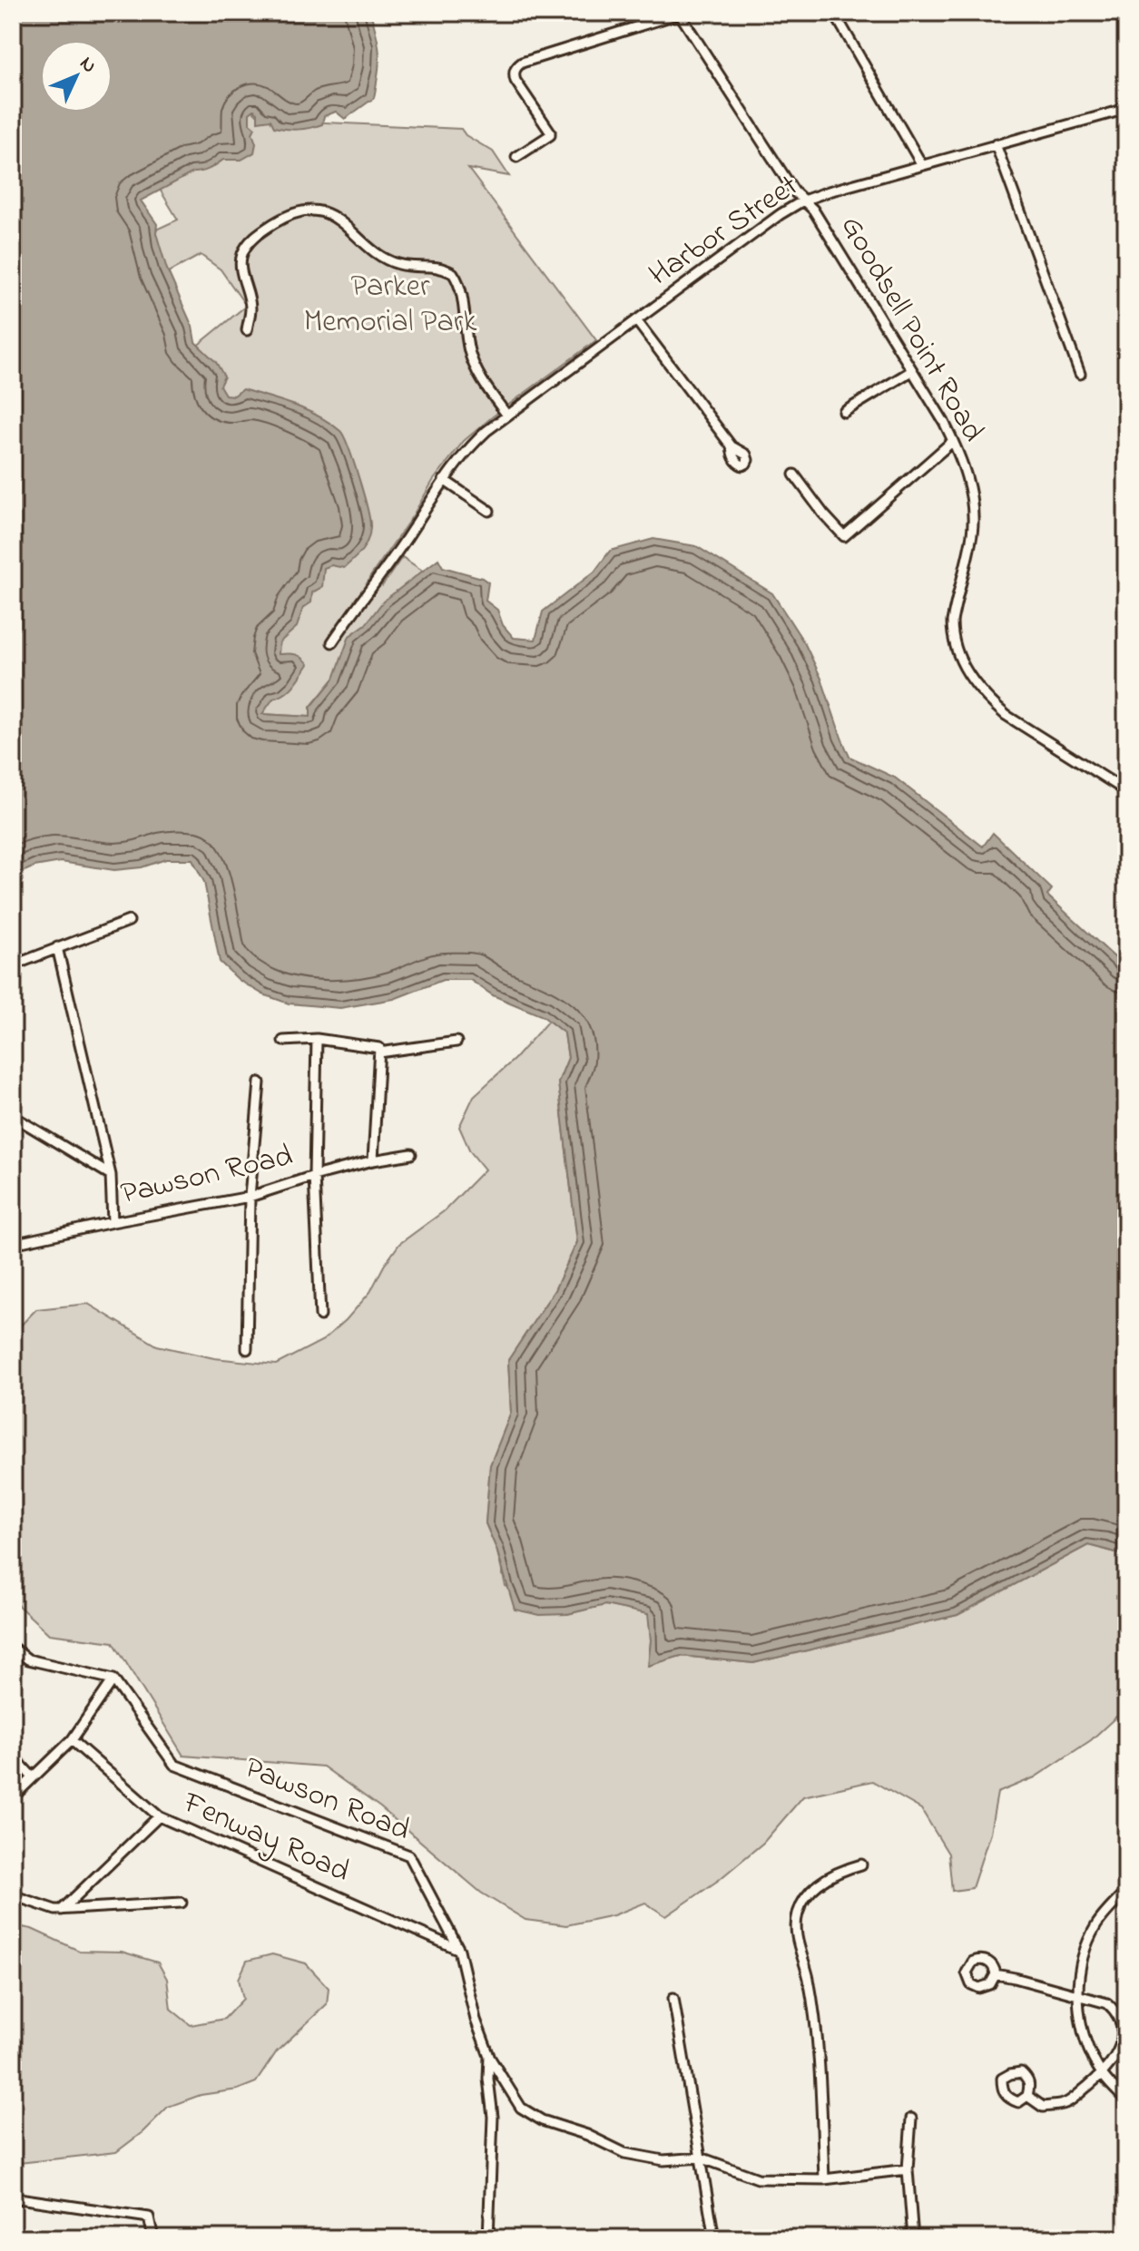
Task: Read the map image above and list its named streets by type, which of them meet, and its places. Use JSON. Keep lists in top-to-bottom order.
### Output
{
  "streets": {
    "street": [
      "Harbor Street",
      "Goodsell Point Road",
      "Pawson Road",
      "Fenway Road"
    ]
  },
  "crossings": [
    ["Harbor Street", "Goodsell Point Road"],
    ["Pawson Road", "Fenway Road"]
  ],
  "parks": ["Parker Memorial Park"],
  "north": "top right"
}
